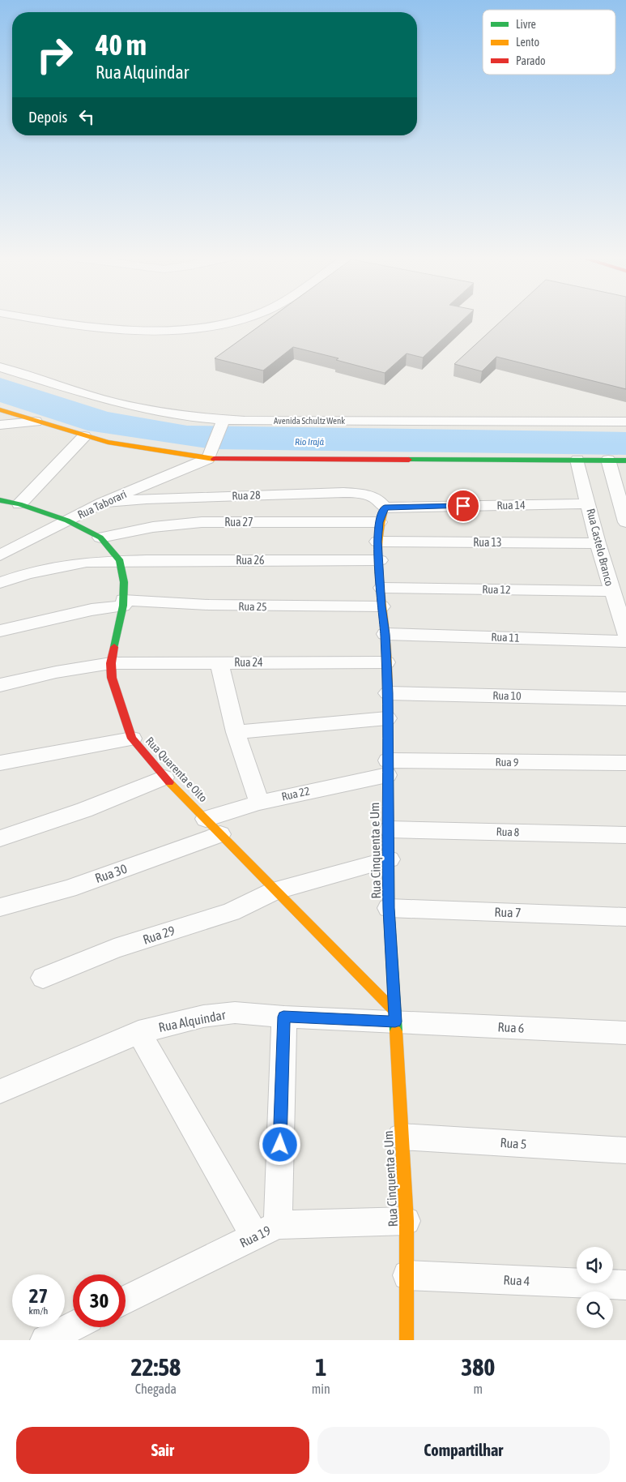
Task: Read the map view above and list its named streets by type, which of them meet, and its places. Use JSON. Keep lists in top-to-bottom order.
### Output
{
  "streets": {
    "main road": ["Rua Quarenta e Oito", "Rua Cinquenta e Um"],
    "street": [
      "Avenida Schultz Wenk",
      "Rua 28",
      "Rua Taborari",
      "Rua 14",
      "Rua 27",
      "Rua 13",
      "Rua Castelo Branco",
      "Rua 26",
      "Rua 12",
      "Rua 25",
      "Rua 11",
      "Rua 24",
      "Rua 10",
      "Rua 9",
      "Rua 22",
      "Rua 8",
      "Rua 30",
      "Rua 7",
      "Rua 29",
      "Rua Alquindar",
      "Rua 6",
      "Rua 5",
      "Rua 19",
      "Rua 4"
    ]
  },
  "crossings": [
    ["Rua 28", "Rua Taborari"],
    ["Rua 28", "Rua 14"],
    ["Rua 28", "Rua Cinquenta e Um"],
    ["Rua Taborari", "Rua Quarenta e Oito"],
    ["Rua 14", "Rua Castelo Branco"],
    ["Rua 14", "Rua Cinquenta e Um"],
    ["Rua 27", "Rua Quarenta e Oito"],
    ["Rua 27", "Rua Cinquenta e Um"],
    ["Rua 13", "Rua Castelo Branco"],
    ["Rua 13", "Rua Cinquenta e Um"],
    ["Rua Castelo Branco", "Rua 12"],
    ["Rua 26", "Rua Quarenta e Oito"],
    ["Rua 26", "Rua Cinquenta e Um"],
    ["Rua 12", "Rua Cinquenta e Um"],
    ["Rua 25", "Rua Quarenta e Oito"],
    ["Rua 25", "Rua Cinquenta e Um"],
    ["Rua 11", "Rua Cinquenta e Um"],
    ["Rua 24", "Rua Quarenta e Oito"],
    ["Rua 24", "Rua Cinquenta e Um"],
    ["Rua 10", "Rua Cinquenta e Um"],
    ["Rua 9", "Rua 22"],
    ["Rua 9", "Rua Cinquenta e Um"],
    ["Rua Quarenta e Oito", "Rua 22"],
    ["Rua Quarenta e Oito", "Rua Cinquenta e Um"],
    ["Rua Quarenta e Oito", "Rua 30"],
    ["Rua Quarenta e Oito", "Rua 29"],
    ["Rua Quarenta e Oito", "Rua Alquindar"],
    ["Rua Quarenta e Oito", "Rua 6"],
    ["Rua 22", "Rua Cinquenta e Um"],
    ["Rua 22", "Rua 30"],
    ["Rua 8", "Rua Cinquenta e Um"],
    ["Rua Cinquenta e Um", "Rua 7"],
    ["Rua Cinquenta e Um", "Rua 29"],
    ["Rua Cinquenta e Um", "Rua Alquindar"],
    ["Rua Cinquenta e Um", "Rua 6"],
    ["Rua Cinquenta e Um", "Rua 5"],
    ["Rua Cinquenta e Um", "Rua 19"],
    ["Rua Cinquenta e Um", "Rua 4"],
    ["Rua Alquindar", "Rua 6"]
  ],
  "water": ["Rio Irajá"],
  "legend": ["Livre", "Lento", "Parado"],
  "page": {
    "turn": ["40 m", "Rua Alquindar"],
    "then": "Depois",
    "speed": "27 km/h",
    "limit": "30",
    "eta": [
      "22:58",
      "Chegada",
      "1",
      "min",
      "380",
      "m"
    ],
    "buttons": ["Sair", "Compartilhar"]
  }
}
